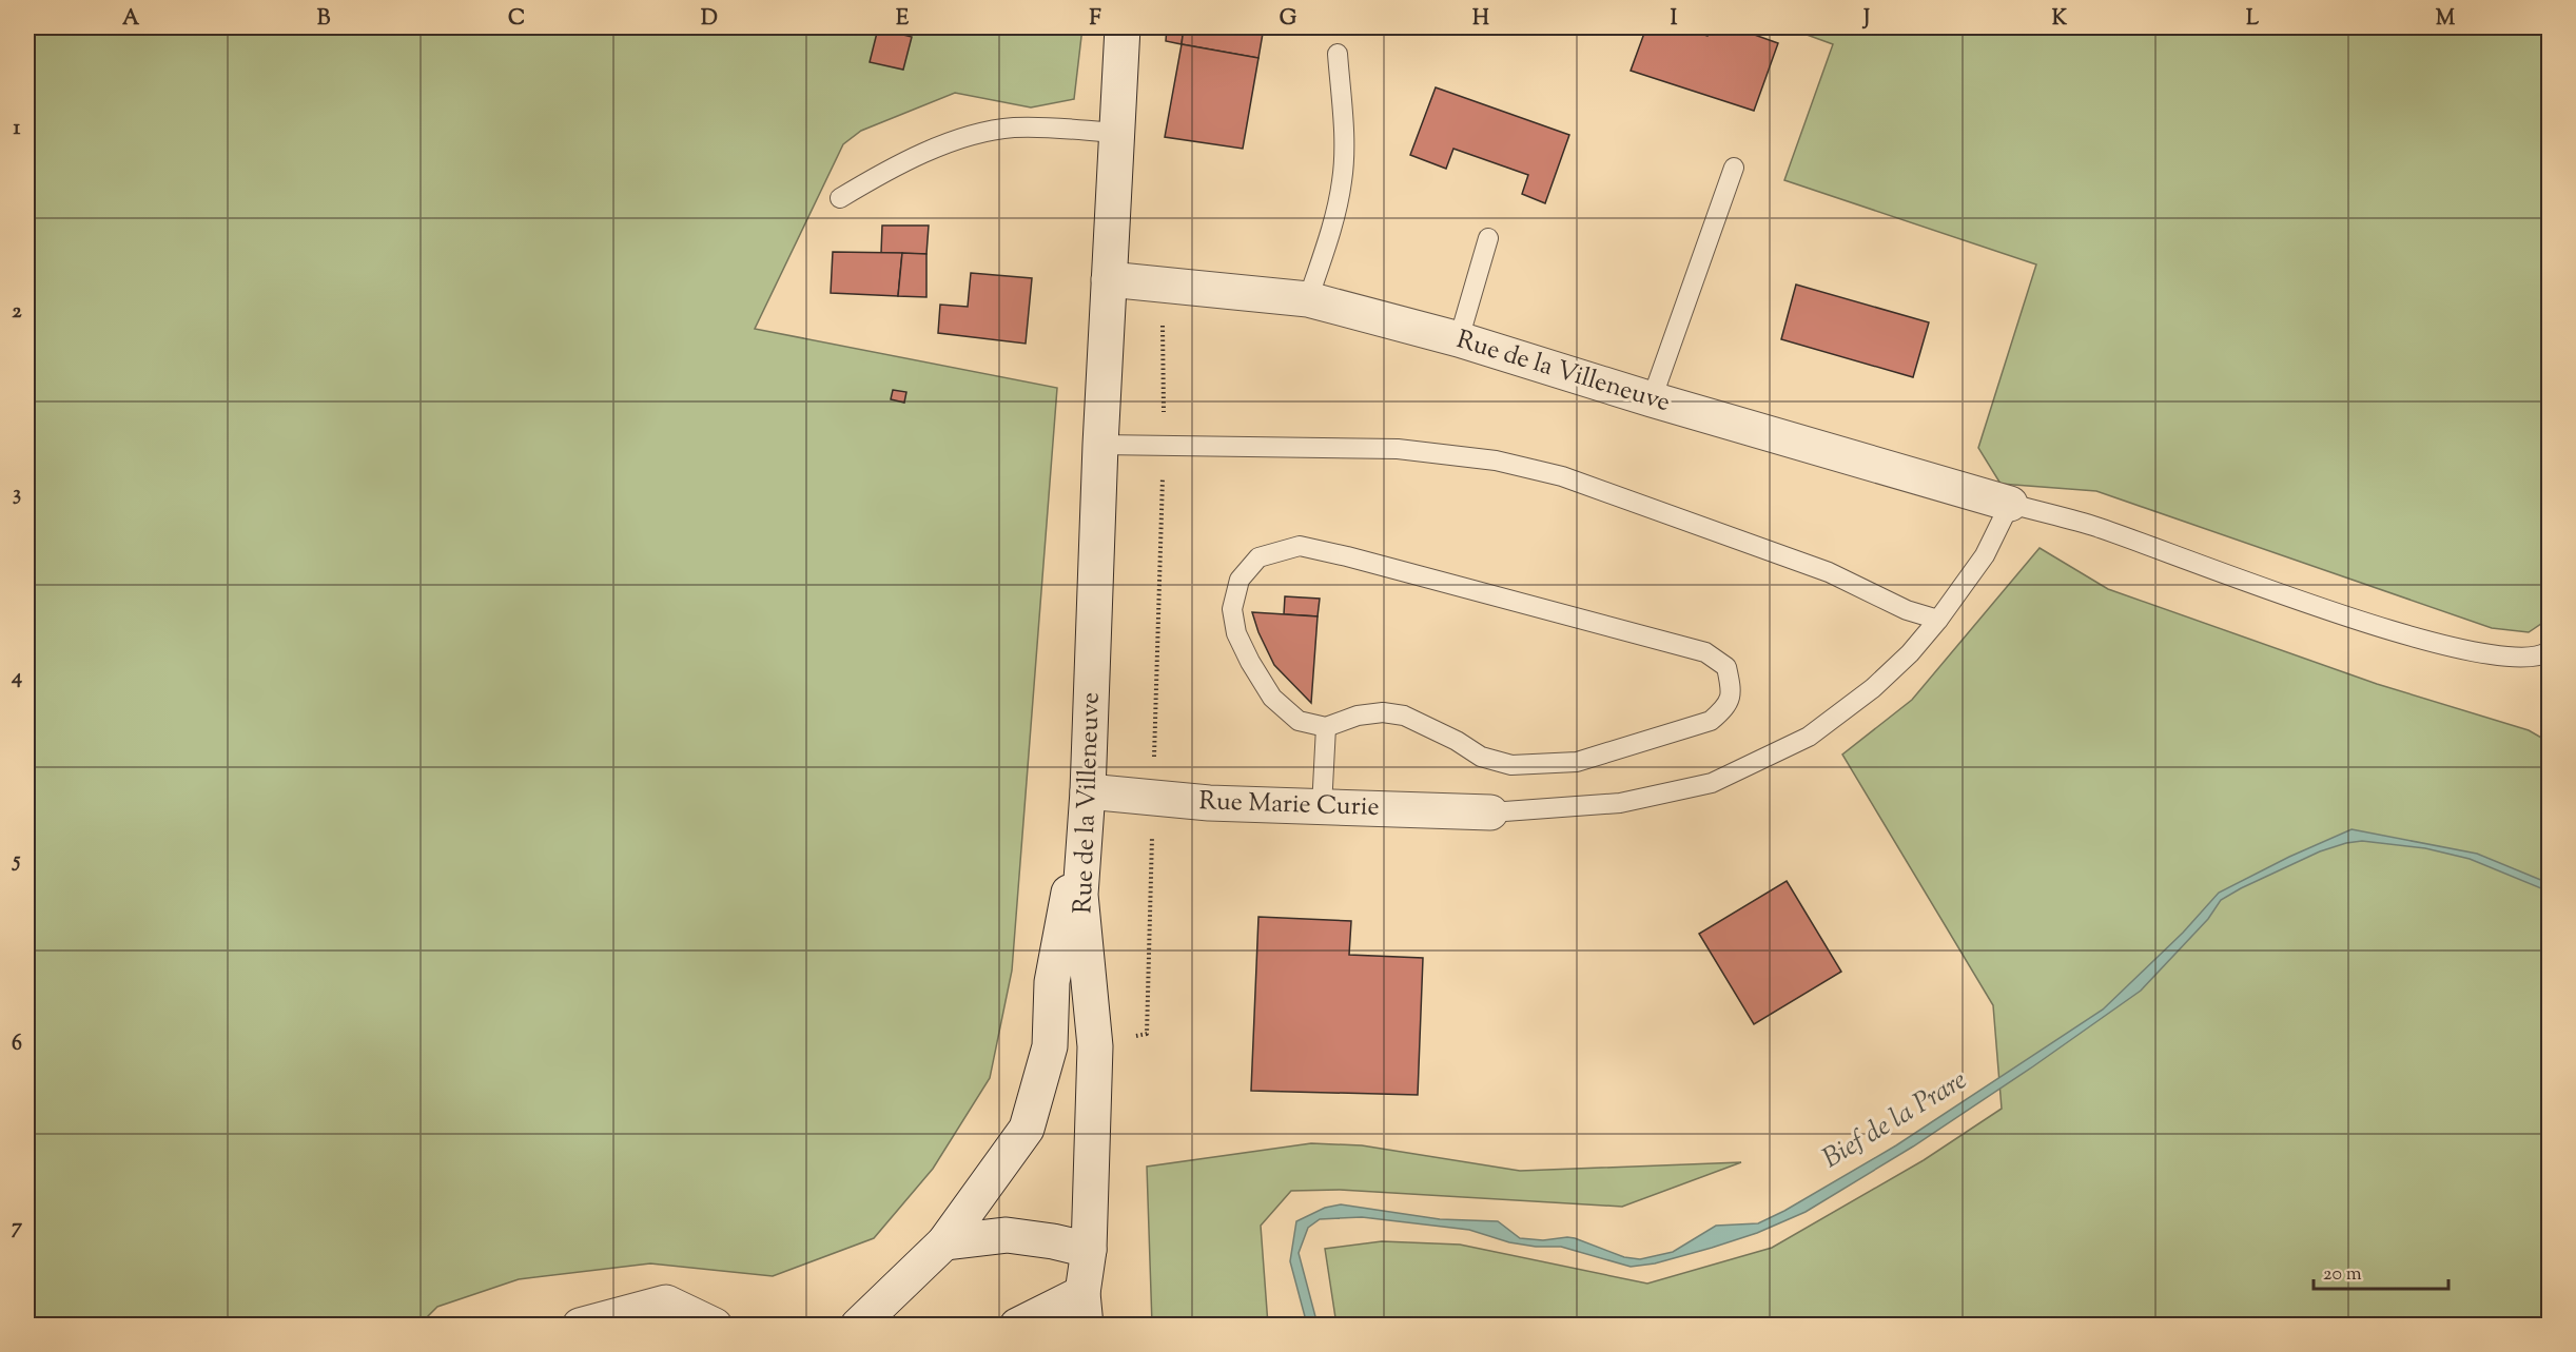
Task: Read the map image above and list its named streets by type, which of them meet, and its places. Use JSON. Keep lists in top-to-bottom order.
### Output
{
  "streets": {
    "main road": ["Rue de la Villeneuve", "Rue Marie Curie"]
  },
  "crossings": [
    ["Rue de la Villeneuve", "Rue Marie Curie"]
  ],
  "water": ["Bief de la Prare"],
  "scale_bar": "20 m",
  "grid": {
    "columns": [
      "A",
      "B",
      "C",
      "D",
      "E",
      "F",
      "G",
      "H",
      "I",
      "J",
      "K",
      "L",
      "M"
    ],
    "rows": [
      "1",
      "2",
      "3",
      "4",
      "5",
      "6",
      "7"
    ]
  }
}
